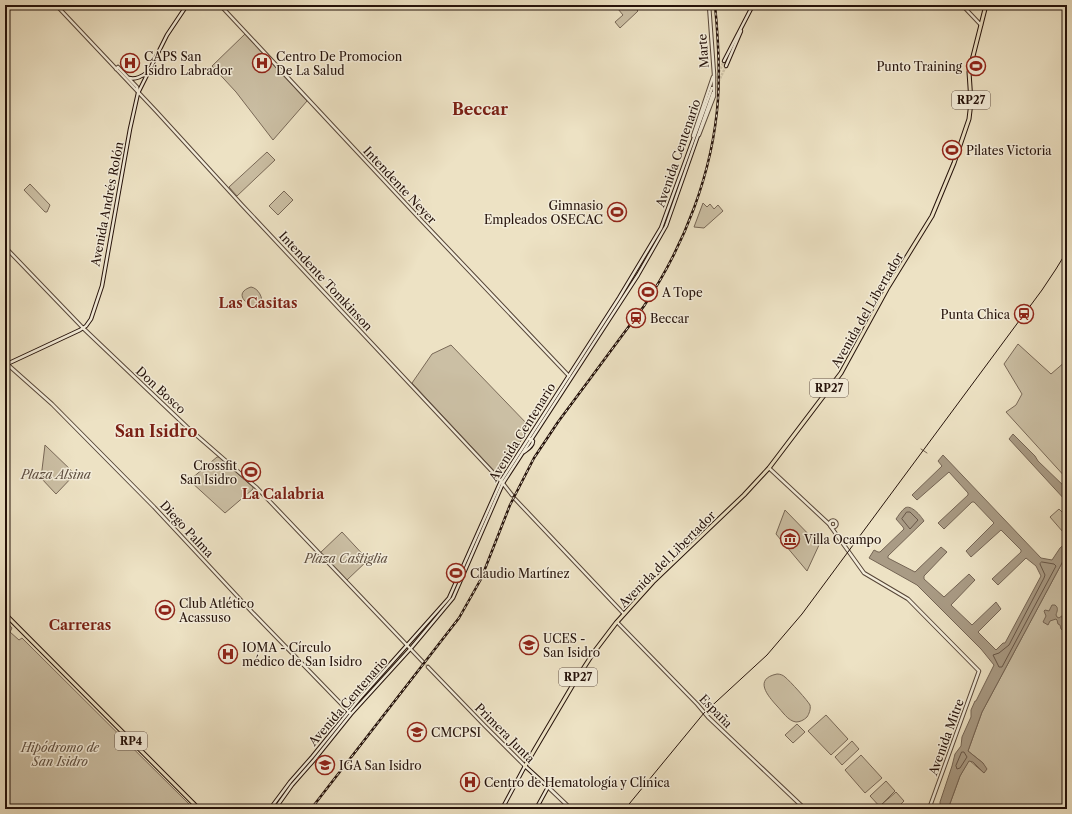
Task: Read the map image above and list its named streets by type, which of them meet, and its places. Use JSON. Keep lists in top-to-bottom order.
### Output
{
  "streets": {
    "main road": ["RP27", "Avenida del Libertador", "RP4"],
    "street": [
      "Marte",
      "Avenida Centenario",
      "Intendente Neyer",
      "Avenida Andrés Rolón",
      "Intendente Tomkinson",
      "Don Bosco",
      "Diego Palma",
      "España",
      "Primera Junta",
      "Avenida Mitre"
    ]
  },
  "crossings": [
    ["Marte", "Avenida Centenario"],
    ["RP27", "Avenida del Libertador"],
    ["RP27", "Primera Junta"],
    ["Avenida Centenario", "Intendente Neyer"],
    ["Avenida Centenario", "Intendente Tomkinson"],
    ["Avenida Centenario", "Don Bosco"],
    ["Avenida Centenario", "Diego Palma"],
    ["Avenida Andrés Rolón", "Intendente Tomkinson"],
    ["Avenida Andrés Rolón", "Don Bosco"],
    ["Avenida del Libertador", "España"],
    ["Avenida del Libertador", "Primera Junta"],
    ["Avenida del Libertador", "Avenida Mitre"]
  ],
  "districts": [
    "Beccar",
    "Las Casitas",
    "San Isidro",
    "La Calabria",
    "Carreras"
  ],
  "parks": ["Plaza Alsina", "Plaza Castiglia", "Hipódromo de San Isidro"],
  "places": {
    "hospital": [
      "CAPS San Isidro Labrador",
      "Centro De Promocion De La Salud",
      "IOMA - Círculo médico de San Isidro",
      "Centro de Hematología y Clínica"
    ],
    "sports": [
      "Punto Training",
      "Pilates Victoria",
      "Gimnasio Empleados OSECAC",
      "A Tope",
      "Crossfit San Isidro",
      "Claudio Martínez",
      "Club Atlético Acassuso"
    ],
    "station": ["Punta Chica", "Beccar"],
    "museum": ["Villa Ocampo"],
    "school or university": ["UCES - San Isidro", "CMCPSI", "IGA San Isidro"]
  }
}
